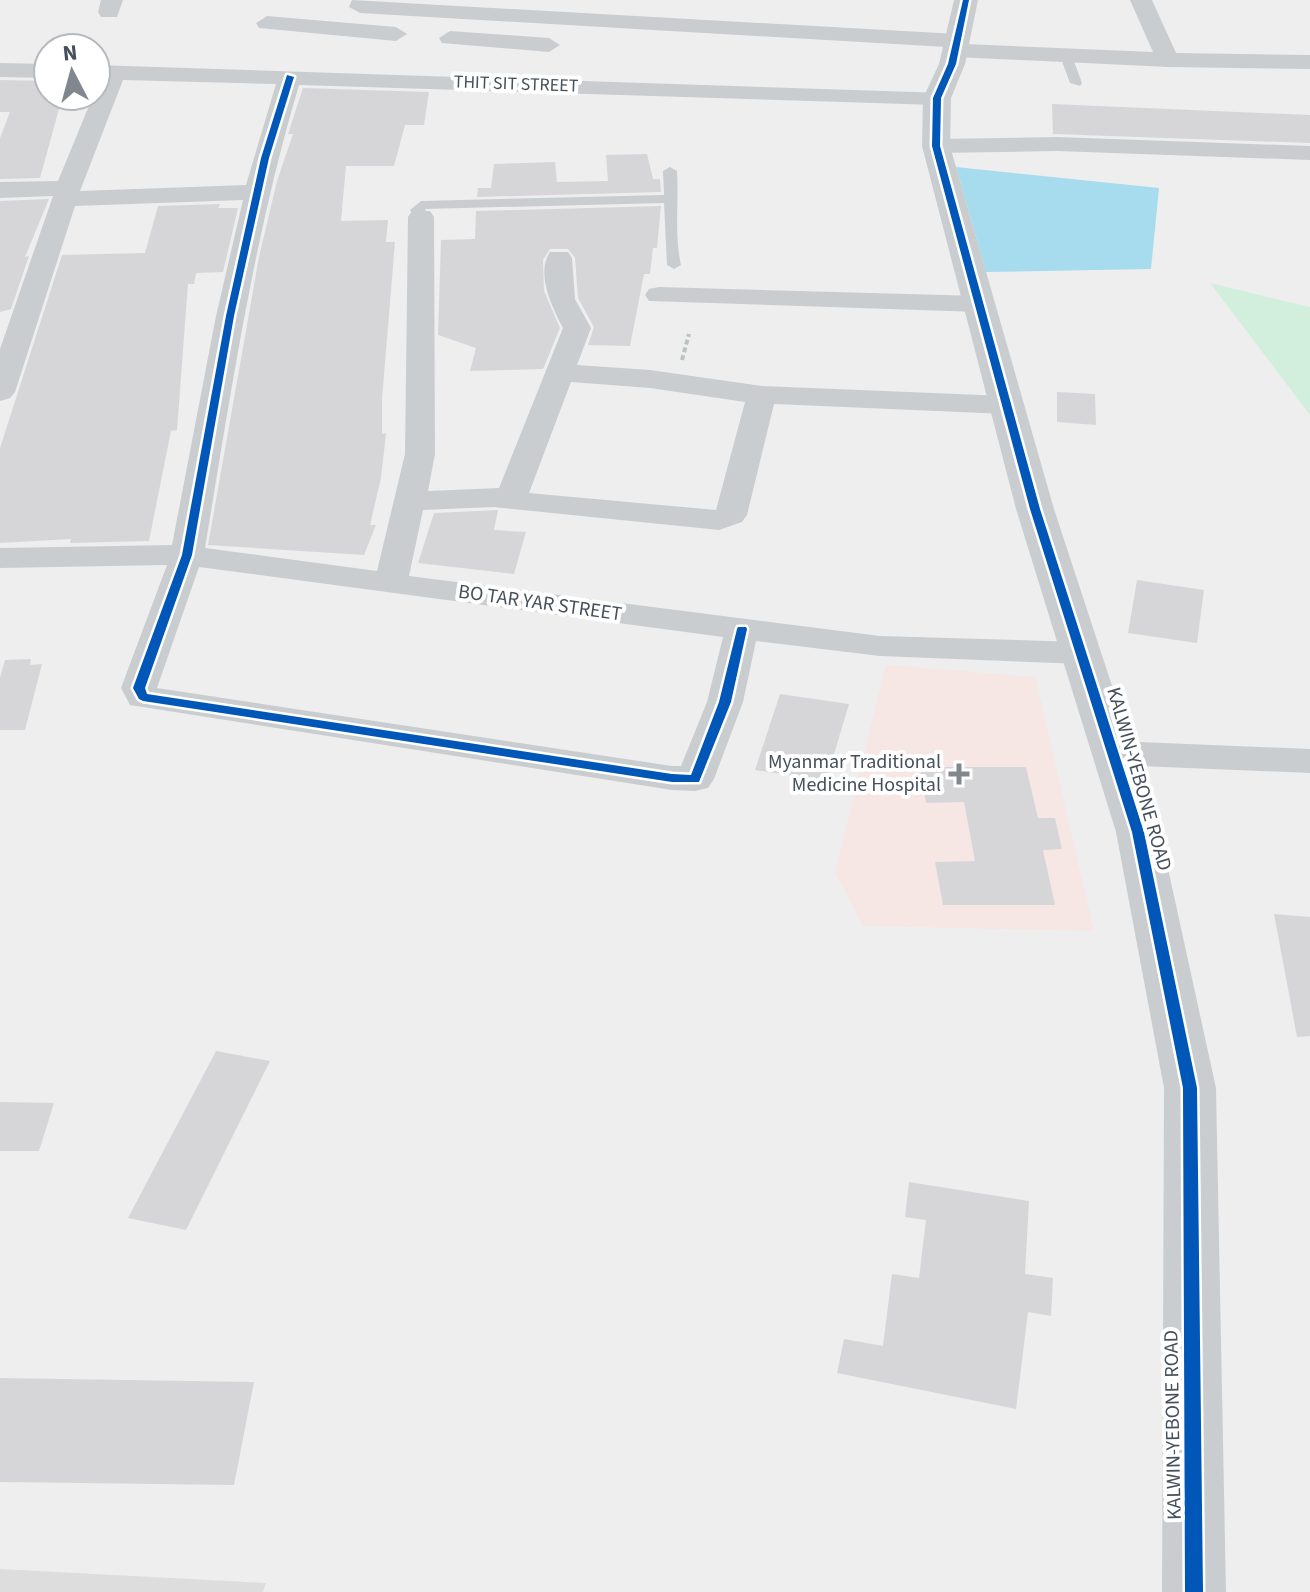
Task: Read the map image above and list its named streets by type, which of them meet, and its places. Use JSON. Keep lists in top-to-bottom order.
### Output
{
  "streets": {
    "street": ["THIT SIT STREET", "BO TAR YAR STREET", "KALWIN-YEBONE ROAD"]
  },
  "crossings": [
    ["THIT SIT STREET", "KALWIN-YEBONE ROAD"],
    ["BO TAR YAR STREET", "KALWIN-YEBONE ROAD"]
  ],
  "places": {
    "health": ["Myanmar Traditional Medicine Hospital"]
  },
  "north": "top"
}
